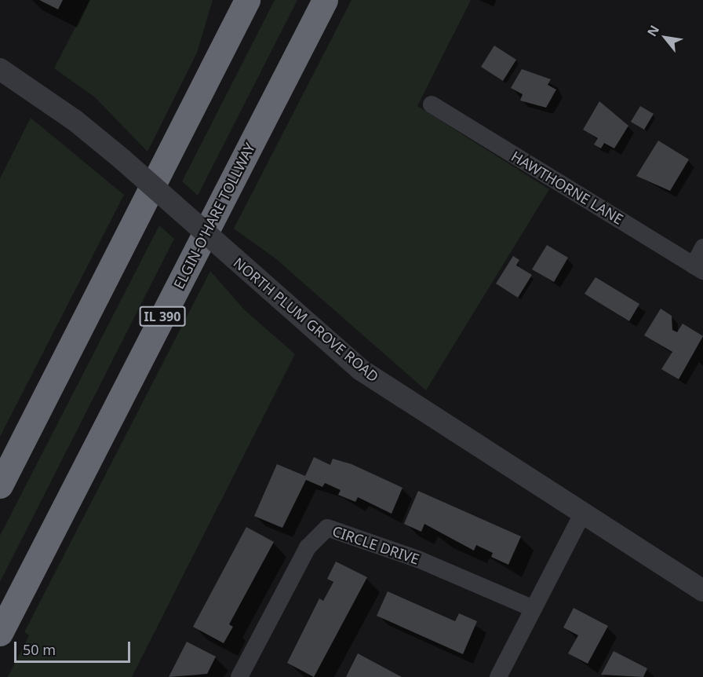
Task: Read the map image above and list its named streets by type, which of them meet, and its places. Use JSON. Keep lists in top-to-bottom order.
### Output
{
  "streets": {
    "highway": ["ELGIN-O'HARE TOLLWAY", "IL 390"],
    "street": ["HAWTHORNE LANE", "NORTH PLUM GROVE ROAD", "CIRCLE DRIVE"]
  },
  "scale_bar": "50 m",
  "north": "top left"
}
